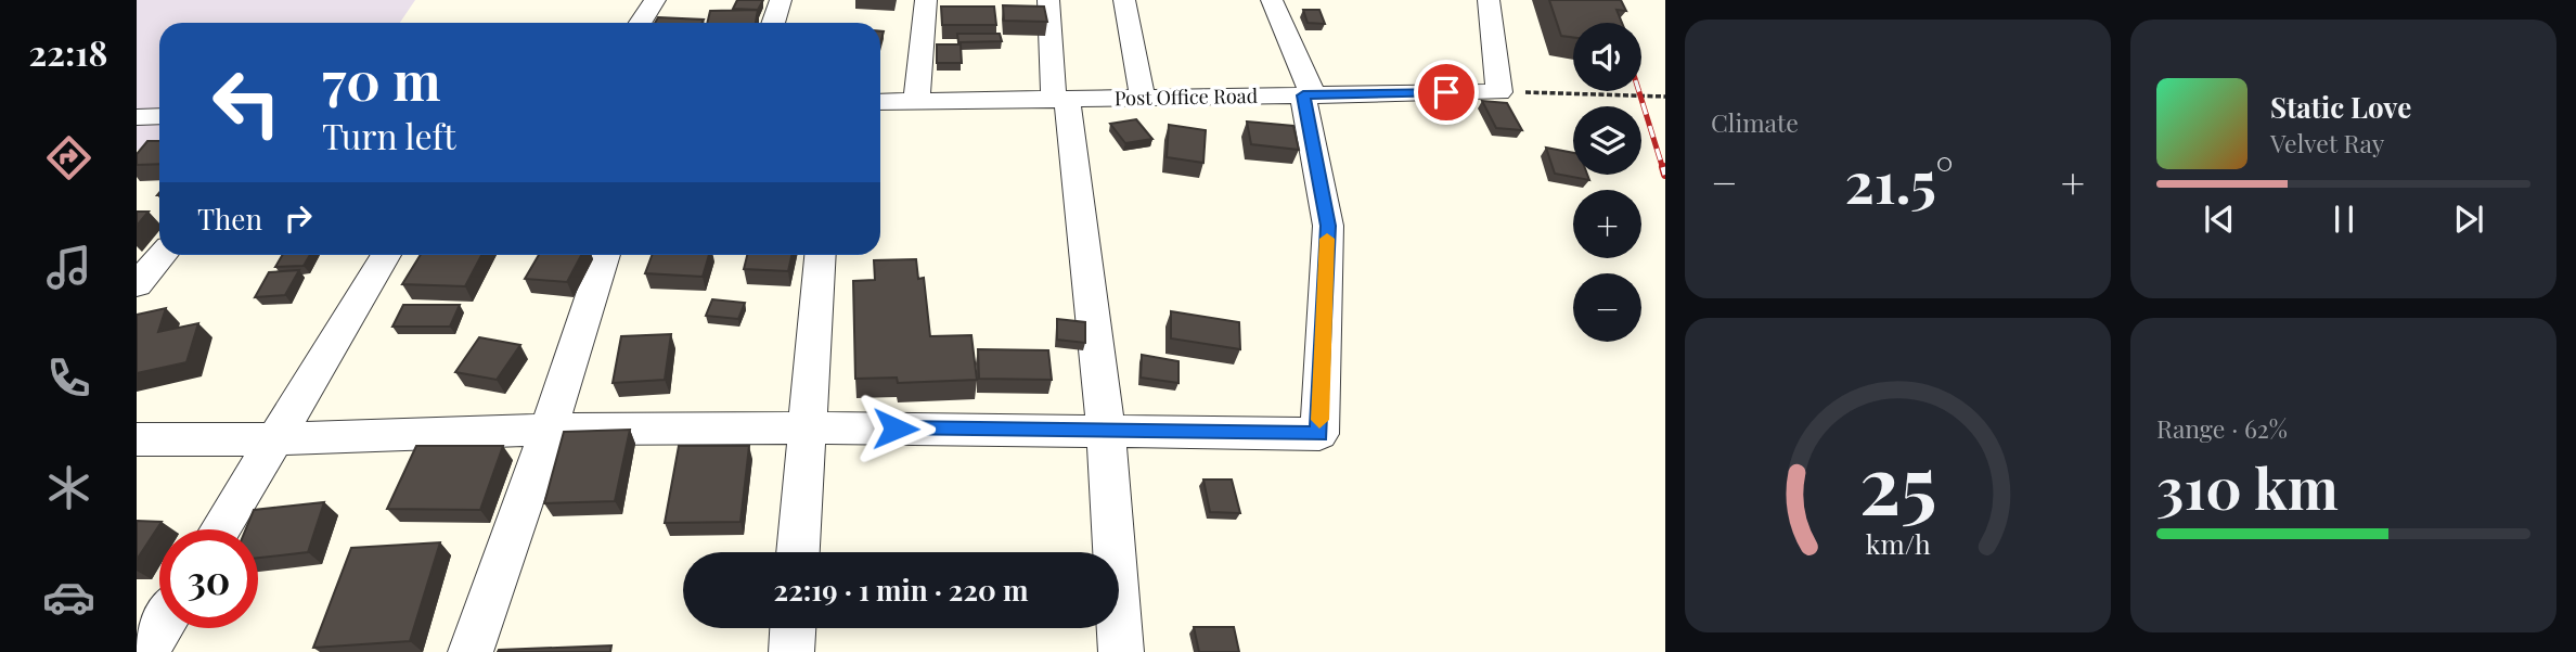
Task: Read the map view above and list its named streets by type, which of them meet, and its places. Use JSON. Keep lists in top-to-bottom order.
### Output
{
  "streets": {
    "street": ["Post Office Road"]
  },
  "page": {
    "tabs": "22:18",
    "tile": [
      "Climate",
      ["Range · 62%", "310 km"]
    ],
    "map_buttons": ["+", "−"],
    "turn": ["70 m", "Turn left"],
    "song": ["Static Love", "Velvet Ray"],
    "heat": ["−", "21.5°", "+"],
    "then": "Then",
    "limit": "30",
    "trip": "22:19 · 1 min · 220 m",
    "gauge": ["25", "km/h"]
  }
}
